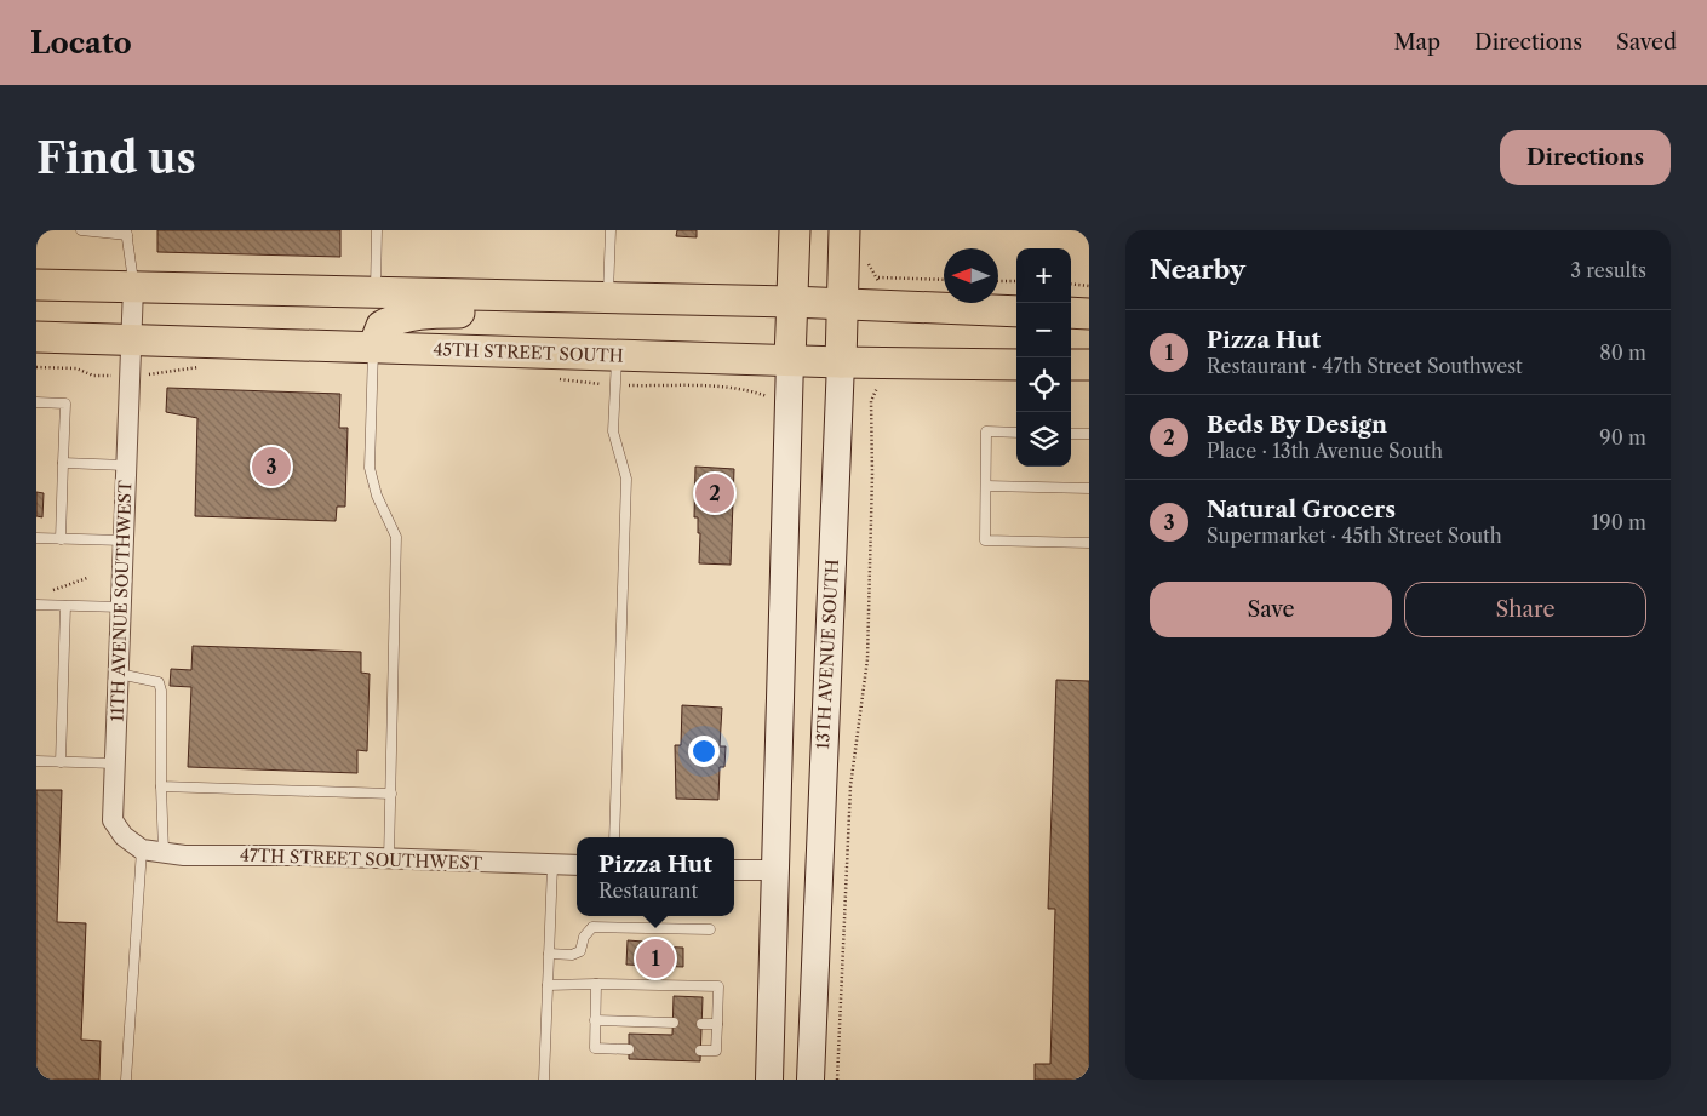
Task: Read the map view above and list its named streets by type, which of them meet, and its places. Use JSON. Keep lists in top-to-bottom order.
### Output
{
  "streets": {
    "main road": ["45TH STREET SOUTH", "13TH AVENUE SOUTH"],
    "street": ["11TH AVENUE SOUTHWEST", "47TH STREET SOUTHWEST"]
  },
  "crossings": [
    ["45TH STREET SOUTH", "11TH AVENUE SOUTHWEST"],
    ["45TH STREET SOUTH", "13TH AVENUE SOUTH"],
    ["11TH AVENUE SOUTHWEST", "47TH STREET SOUTHWEST"]
  ],
  "north": "left",
  "page": {
    "header": "Locato",
    "nav": ["Map", "Directions", "Saved"],
    "buttons": [
      "Directions",
      ["Save", "Share"]
    ],
    "title": "Find us",
    "heading": ["Nearby", "3 results"],
    "map_buttons": ["+", "−"],
    "list": [
      {
        "mark": "1",
        "name": "Pizza Hut",
        "note": "Restaurant · 47th Street Southwest",
        "value": "80 m"
      },
      {
        "mark": "2",
        "name": "Beds By Design",
        "note": "Place · 13th Avenue South",
        "value": "90 m"
      },
      {
        "mark": "3",
        "name": "Natural Grocers",
        "note": "Supermarket · 45th Street South",
        "value": "190 m"
      }
    ],
    "pins": ["3", "2", "1"],
    "popup": ["Pizza Hut", "Restaurant"]
  }
}
